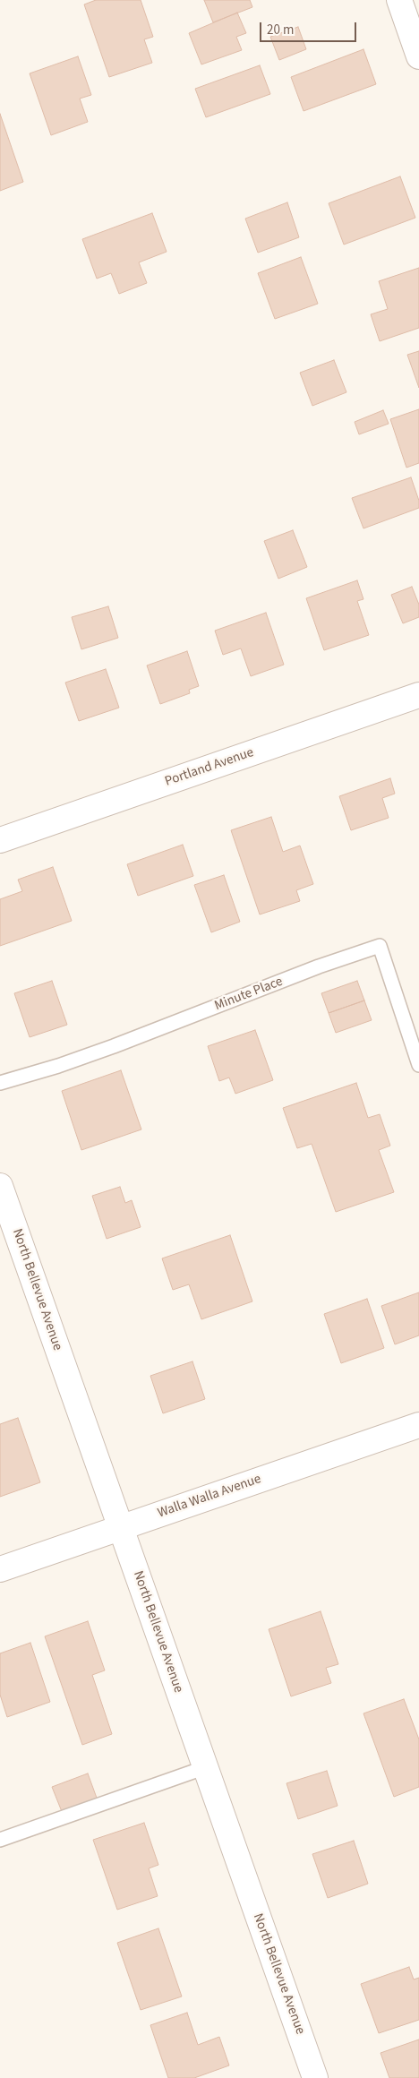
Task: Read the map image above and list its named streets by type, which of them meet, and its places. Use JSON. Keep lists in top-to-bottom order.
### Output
{
  "streets": {
    "street": ["Portland Avenue", "North Bellevue Avenue", "Walla Walla Avenue"],
    "lane": ["Minute Place"]
  },
  "crossings": [
    ["North Bellevue Avenue", "Walla Walla Avenue"]
  ],
  "scale_bar": "20 m"
}
